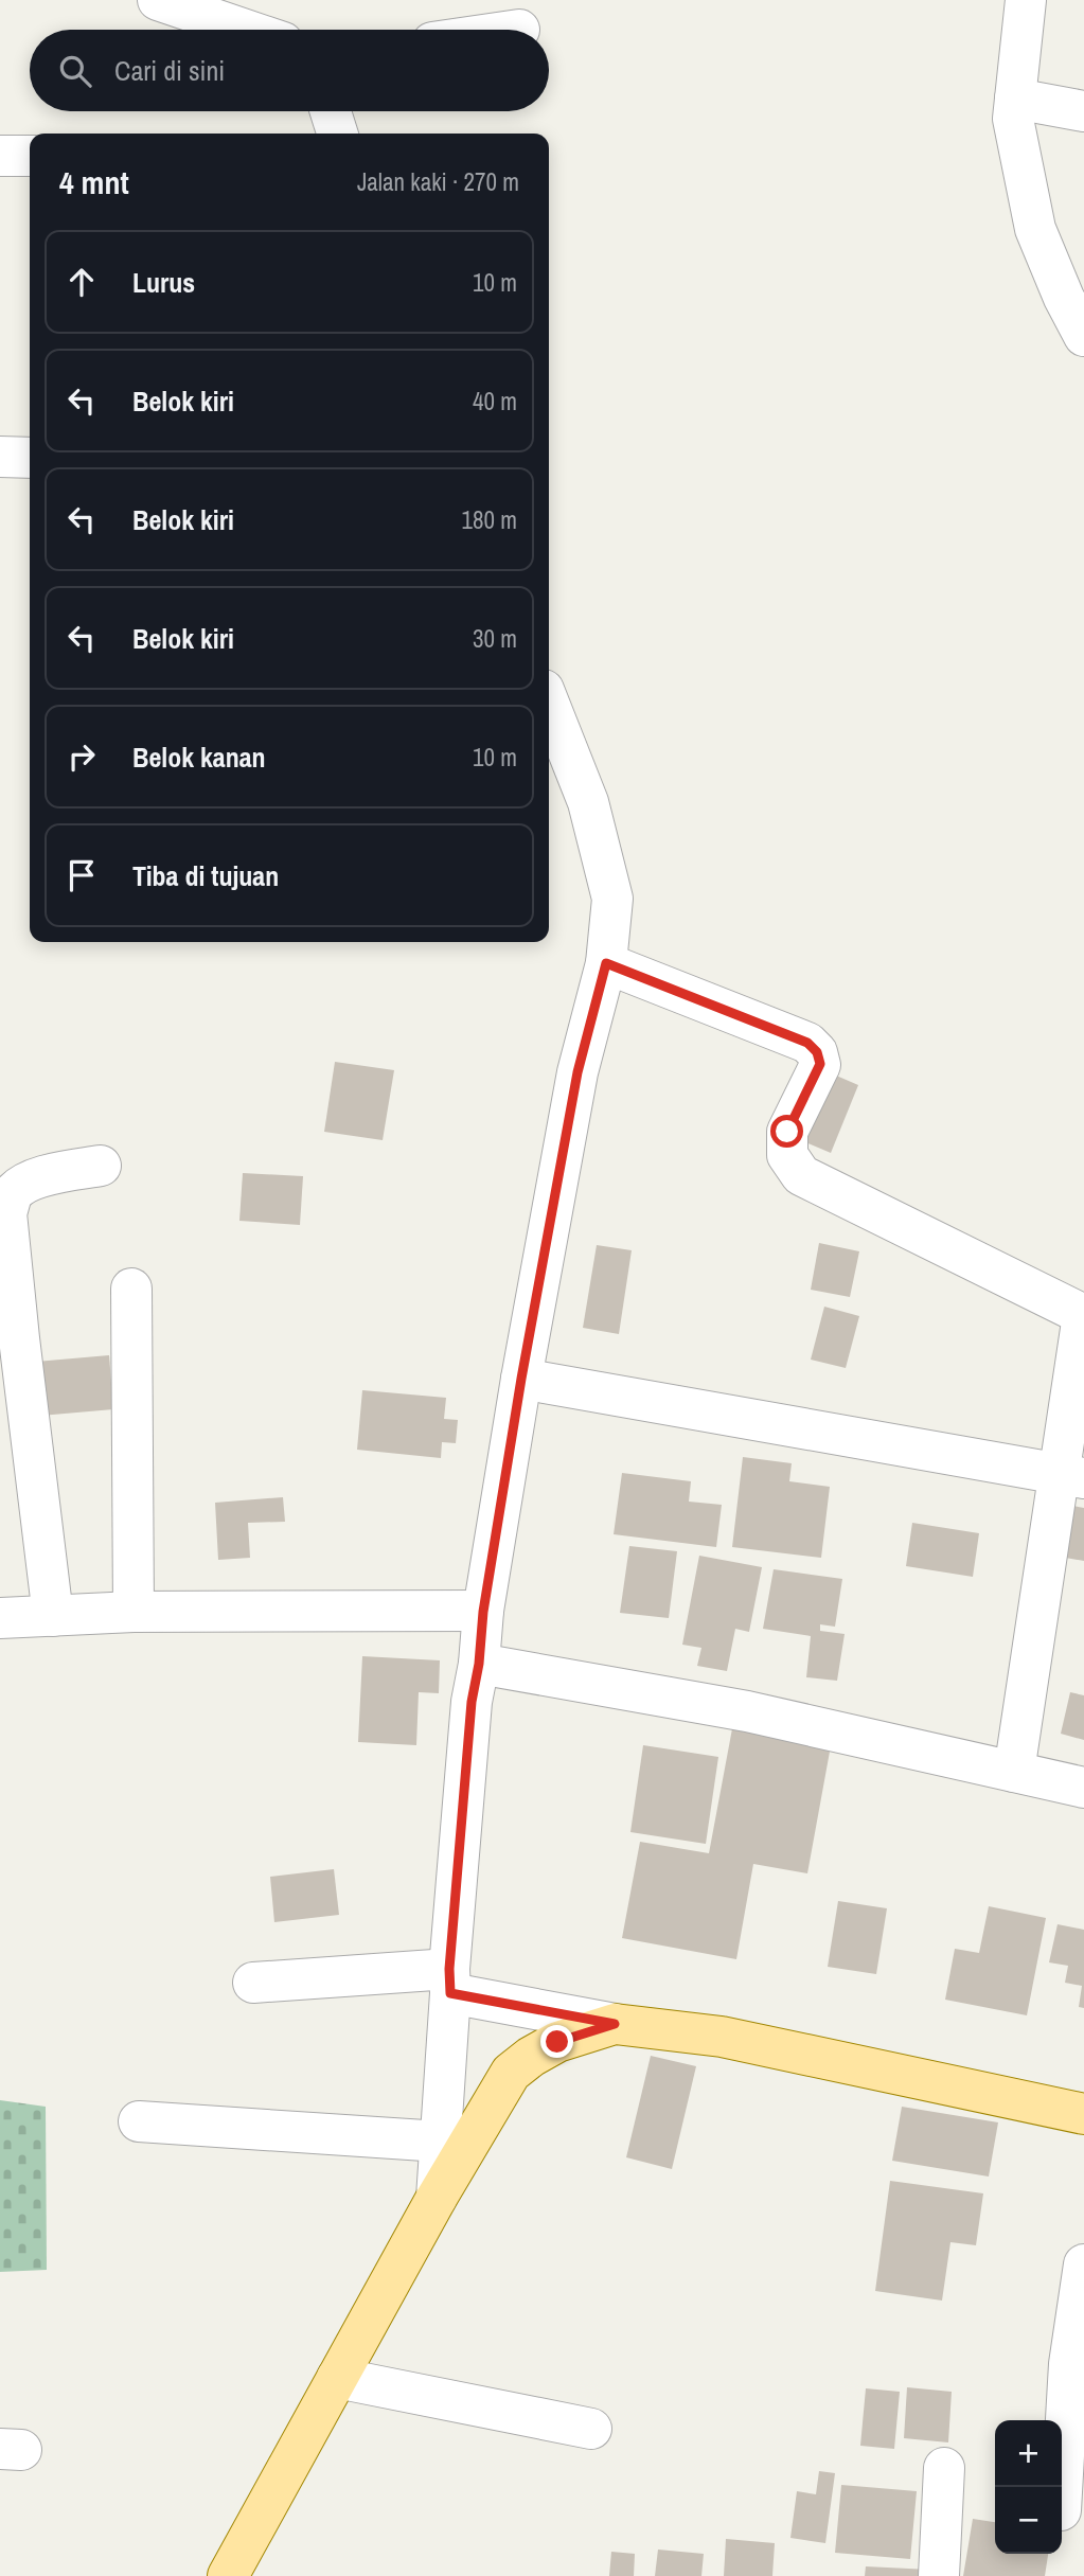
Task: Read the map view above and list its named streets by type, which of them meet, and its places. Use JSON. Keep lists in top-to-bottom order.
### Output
{
  "page": {
    "search": "Cari di sini",
    "heading": ["4 mnt", "Jalan kaki · 270 m"],
    "list": [
      ["Lurus", "10 m"],
      ["Belok kiri", "40 m"],
      ["Belok kiri", "180 m"],
      ["Belok kiri", "30 m"],
      ["Belok kanan", "10 m"],
      "Tiba di tujuan"
    ],
    "map_buttons": ["+", "−"]
  }
}
